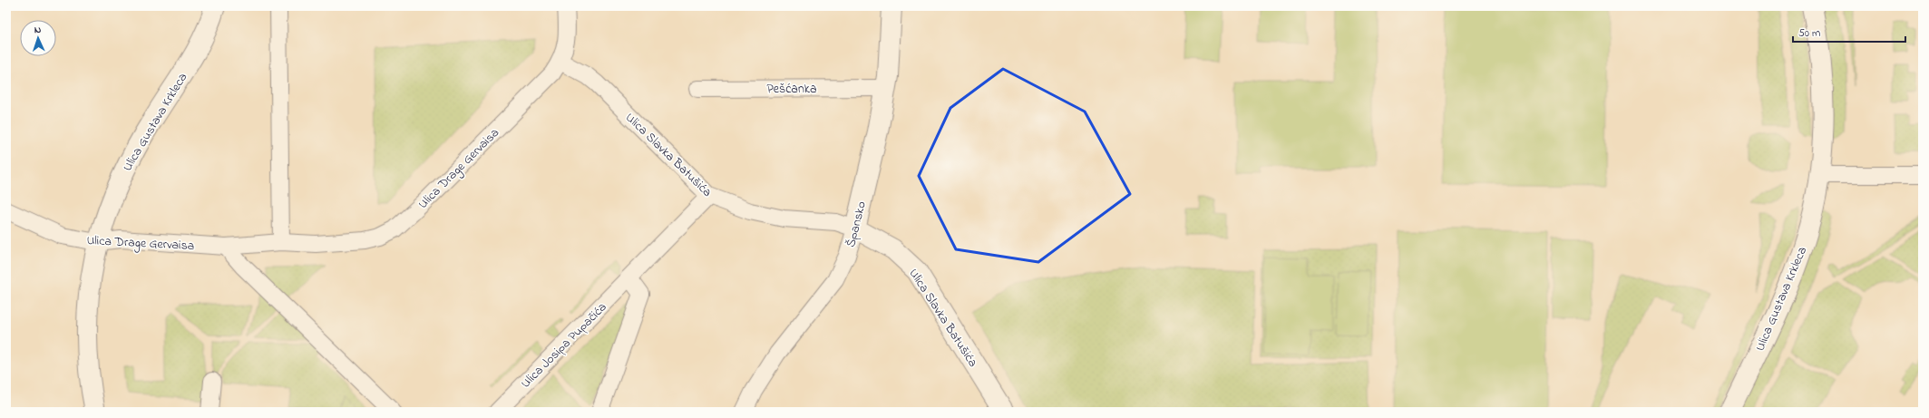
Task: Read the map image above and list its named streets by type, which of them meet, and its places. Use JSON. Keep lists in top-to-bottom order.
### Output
{
  "streets": {
    "street": [
      "Pešćanka",
      "Ulica Gustava Krkleca",
      "Ulica Slavka Batušića",
      "Ulica Drage Gervaisa",
      "Špansko",
      "Ulica Josipa Pupačića"
    ]
  },
  "crossings": [
    ["Pešćanka", "Špansko"],
    ["Ulica Gustava Krkleca", "Ulica Drage Gervaisa"],
    ["Ulica Slavka Batušića", "Ulica Drage Gervaisa"],
    ["Ulica Slavka Batušića", "Špansko"],
    ["Ulica Slavka Batušića", "Ulica Josipa Pupačića"]
  ],
  "scale_bar": "50 m",
  "north": "top"
}
